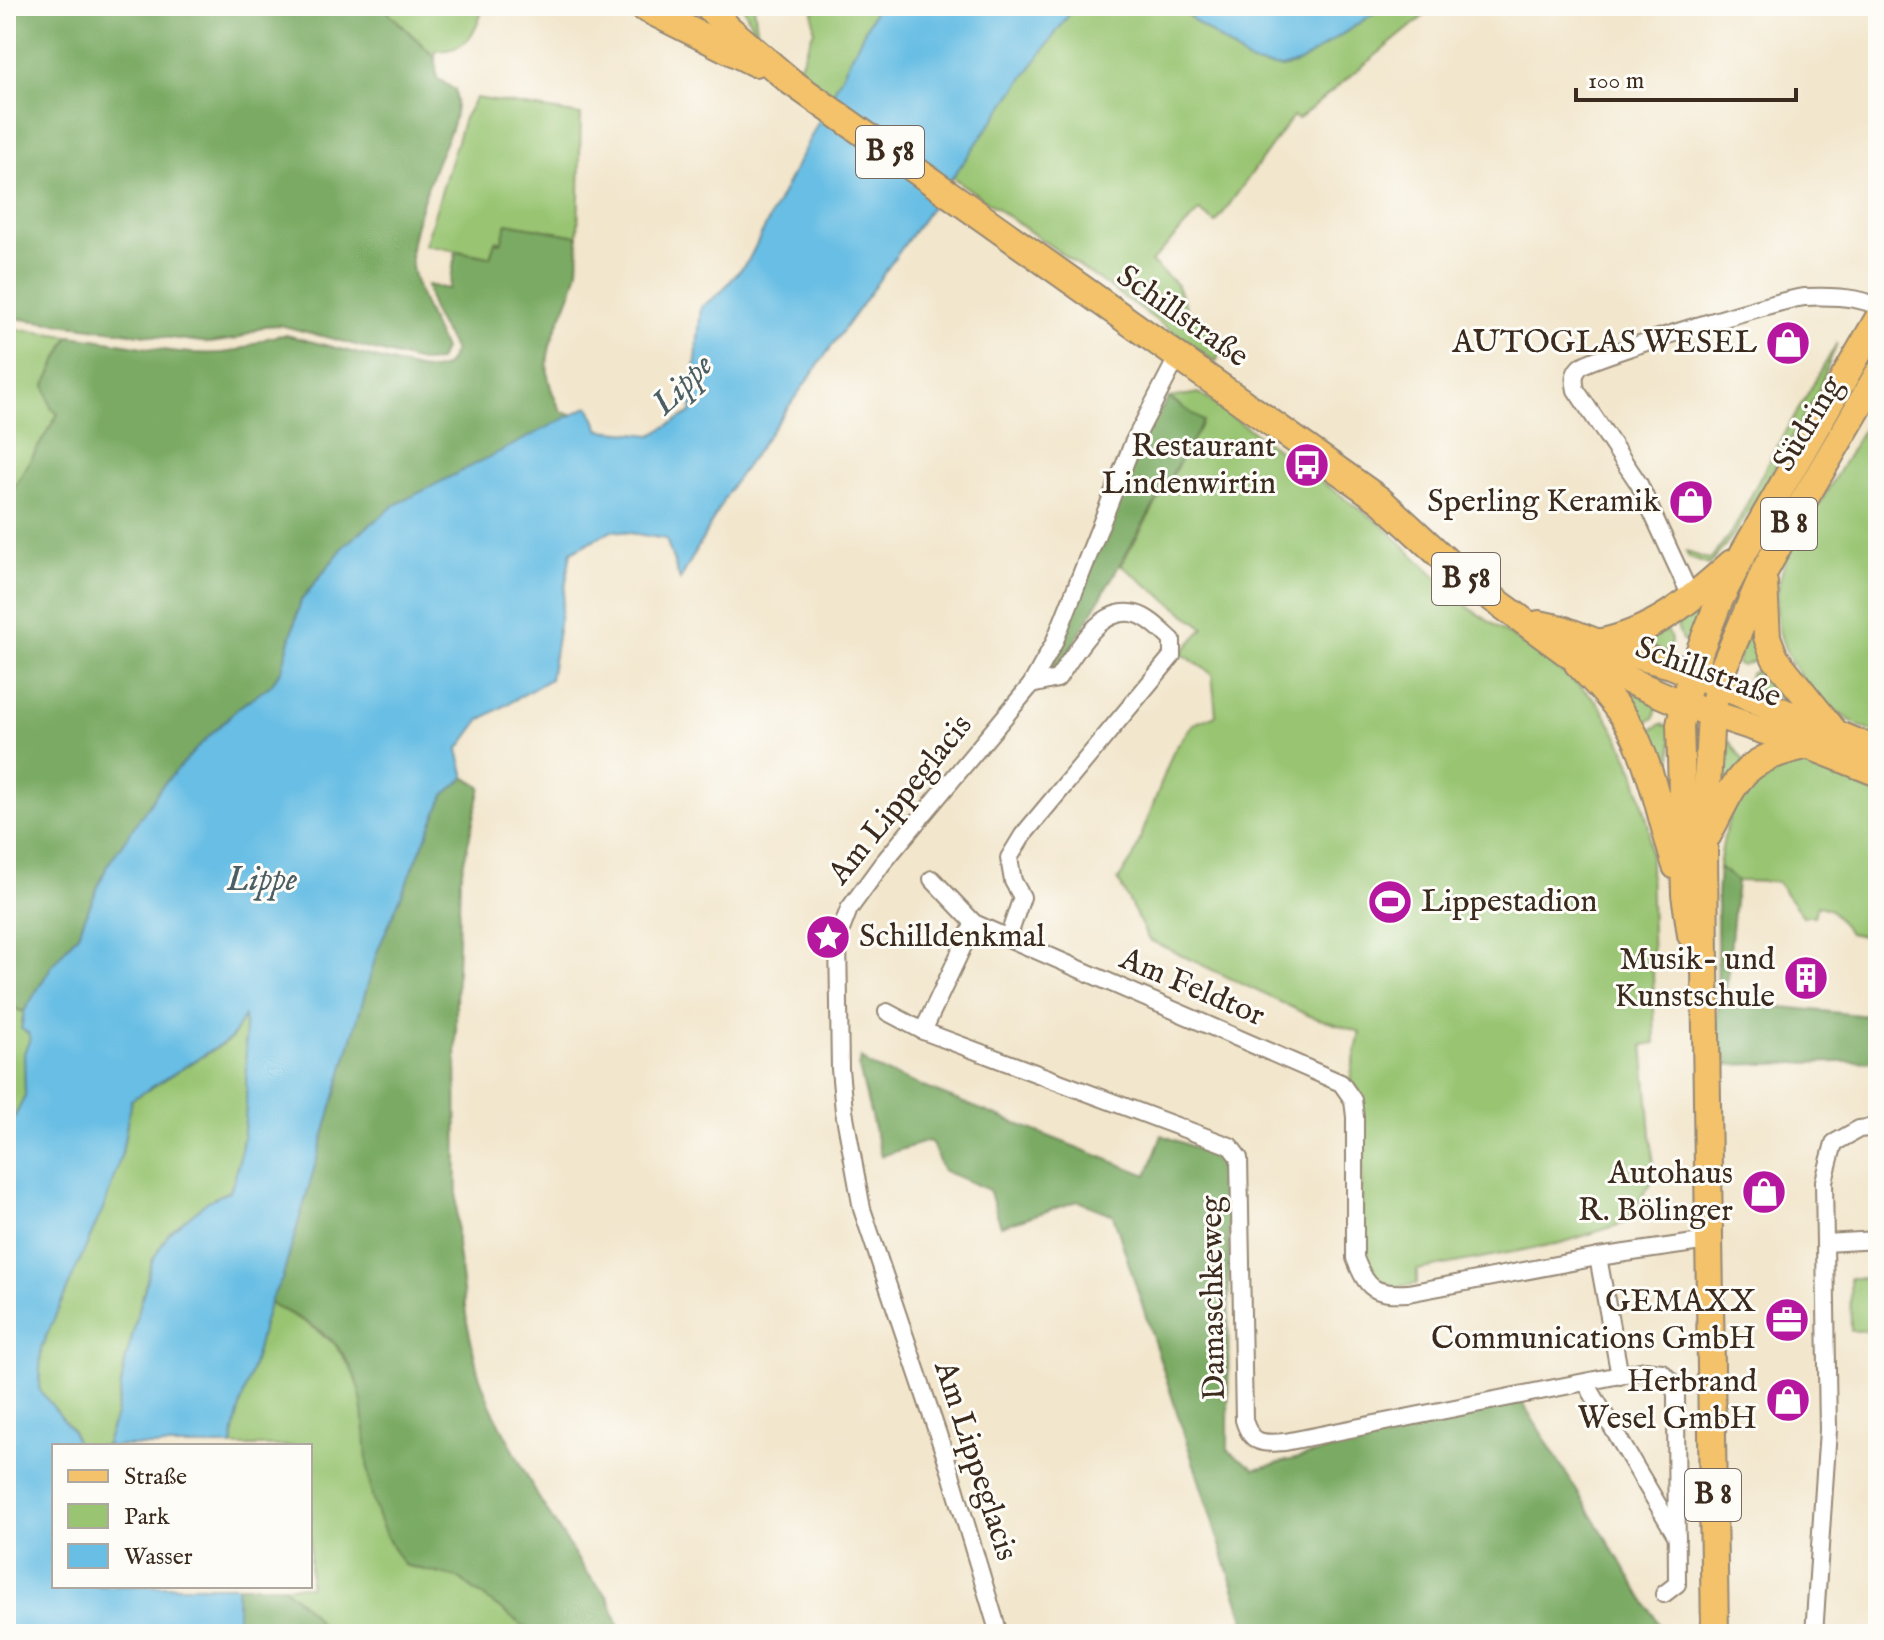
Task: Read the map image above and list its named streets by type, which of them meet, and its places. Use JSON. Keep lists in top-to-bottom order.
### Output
{
  "streets": {
    "main road": [
      "B 58",
      "Schillstraße",
      "Südring",
      "B 8"
    ],
    "street": ["Am Lippeglacis", "Am Feldtor", "Damaschkeweg"]
  },
  "crossings": [
    ["B 58", "Schillstraße"],
    ["Schillstraße", "Südring"],
    ["Schillstraße", "B 8"],
    ["Schillstraße", "Am Lippeglacis"],
    ["Südring", "B 8"],
    ["B 8", "Am Feldtor"]
  ],
  "water": ["Lippe"],
  "places": {
    "shop": [
      "AUTOGLAS WESEL",
      "Sperling Keramik",
      "Autohaus R. Bölinger",
      "Herbrand Wesel GmbH"
    ],
    "bus stop": ["Restaurant Lindenwirtin"],
    "sports": ["Lippestadion"],
    "place": ["Schilldenkmal"],
    "building": ["Musik- und Kunstschule"],
    "office": ["GEMAXX Communications GmbH"]
  },
  "legend": ["Straße", "Park", "Wasser"],
  "scale_bar": "100 m"
}
